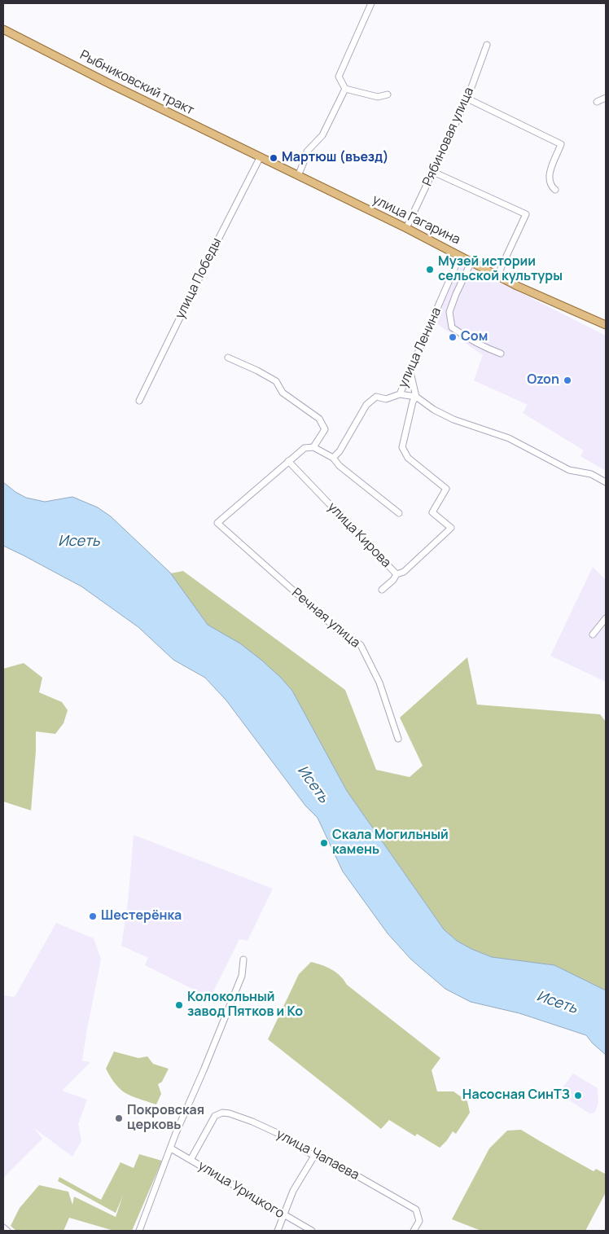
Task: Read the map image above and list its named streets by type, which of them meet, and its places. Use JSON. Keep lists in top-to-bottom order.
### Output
{
  "streets": {
    "main road": ["Рыбниковский тракт", "улица Гагарина"],
    "street": [
      "Рябиновая улица",
      "улица Победы",
      "улица Ленина",
      "улица Кирова",
      "Речная улица",
      "улица Чапаева",
      "улица Урицкого"
    ]
  },
  "crossings": [
    ["Рыбниковский тракт", "улица Гагарина"],
    ["Рыбниковский тракт", "улица Победы"],
    ["Рябиновая улица", "улица Гагарина"],
    ["улица Гагарина", "улица Победы"],
    ["улица Гагарина", "улица Ленина"],
    ["улица Кирова", "Речная улица"],
    ["улица Чапаева", "улица Урицкого"]
  ],
  "water": ["Исеть"],
  "places": [
    "Мартюш (въезд)",
    "Музей истории сельской культуры",
    "Сом",
    "Ozon",
    "Скала Могильный камень",
    "Шестерёнка",
    "Колокольный завод Пятков и Ко",
    "Насосная СинТЗ",
    "Покровская церковь"
  ]
}
